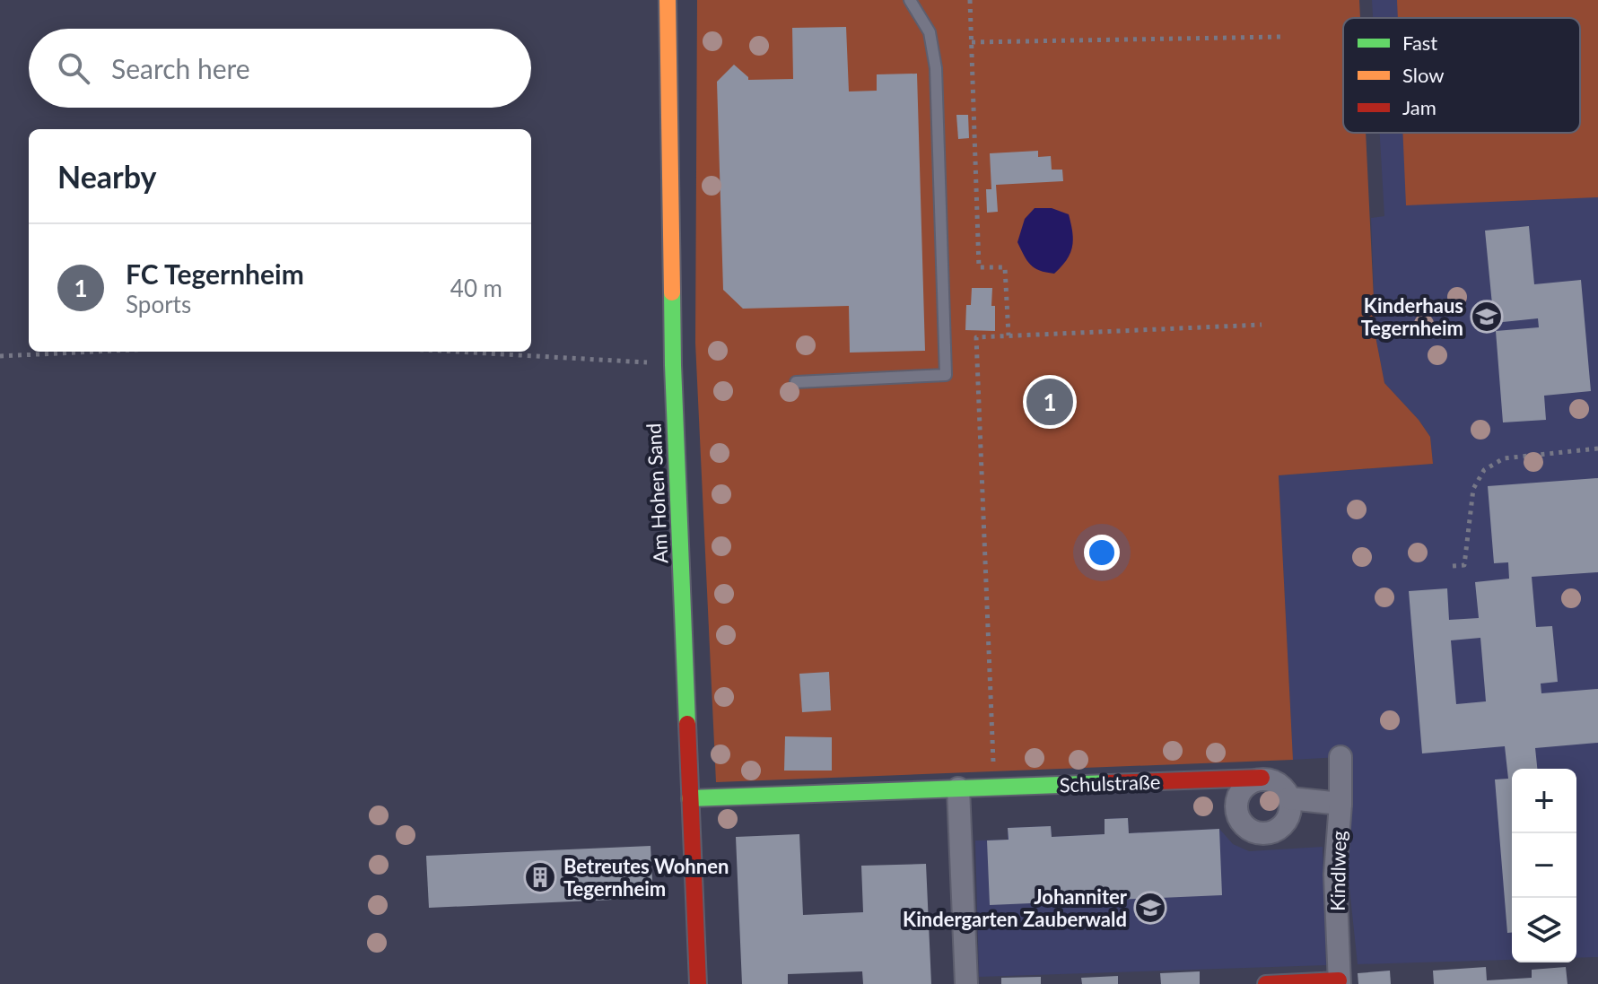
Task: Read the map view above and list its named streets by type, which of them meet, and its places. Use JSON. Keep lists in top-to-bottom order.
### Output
{
  "streets": {
    "street": ["Am Hohen Sand", "Schulstraße", "Kindlweg"]
  },
  "crossings": [
    ["Am Hohen Sand", "Schulstraße"]
  ],
  "places": {
    "school or university": ["Kinderhaus Tegernheim", "Johanniter Kindergarten Zauberwald"],
    "building": ["Betreutes Wohnen Tegernheim"]
  },
  "legend": ["Fast", "Slow", "Jam"],
  "page": {
    "search": "Search here",
    "heading": "Nearby",
    "list": [
      {
        "mark": "1",
        "name": "FC Tegernheim",
        "note": "Sports",
        "value": "40 m"
      }
    ],
    "pins": "1",
    "map_buttons": ["+", "−"]
  }
}
